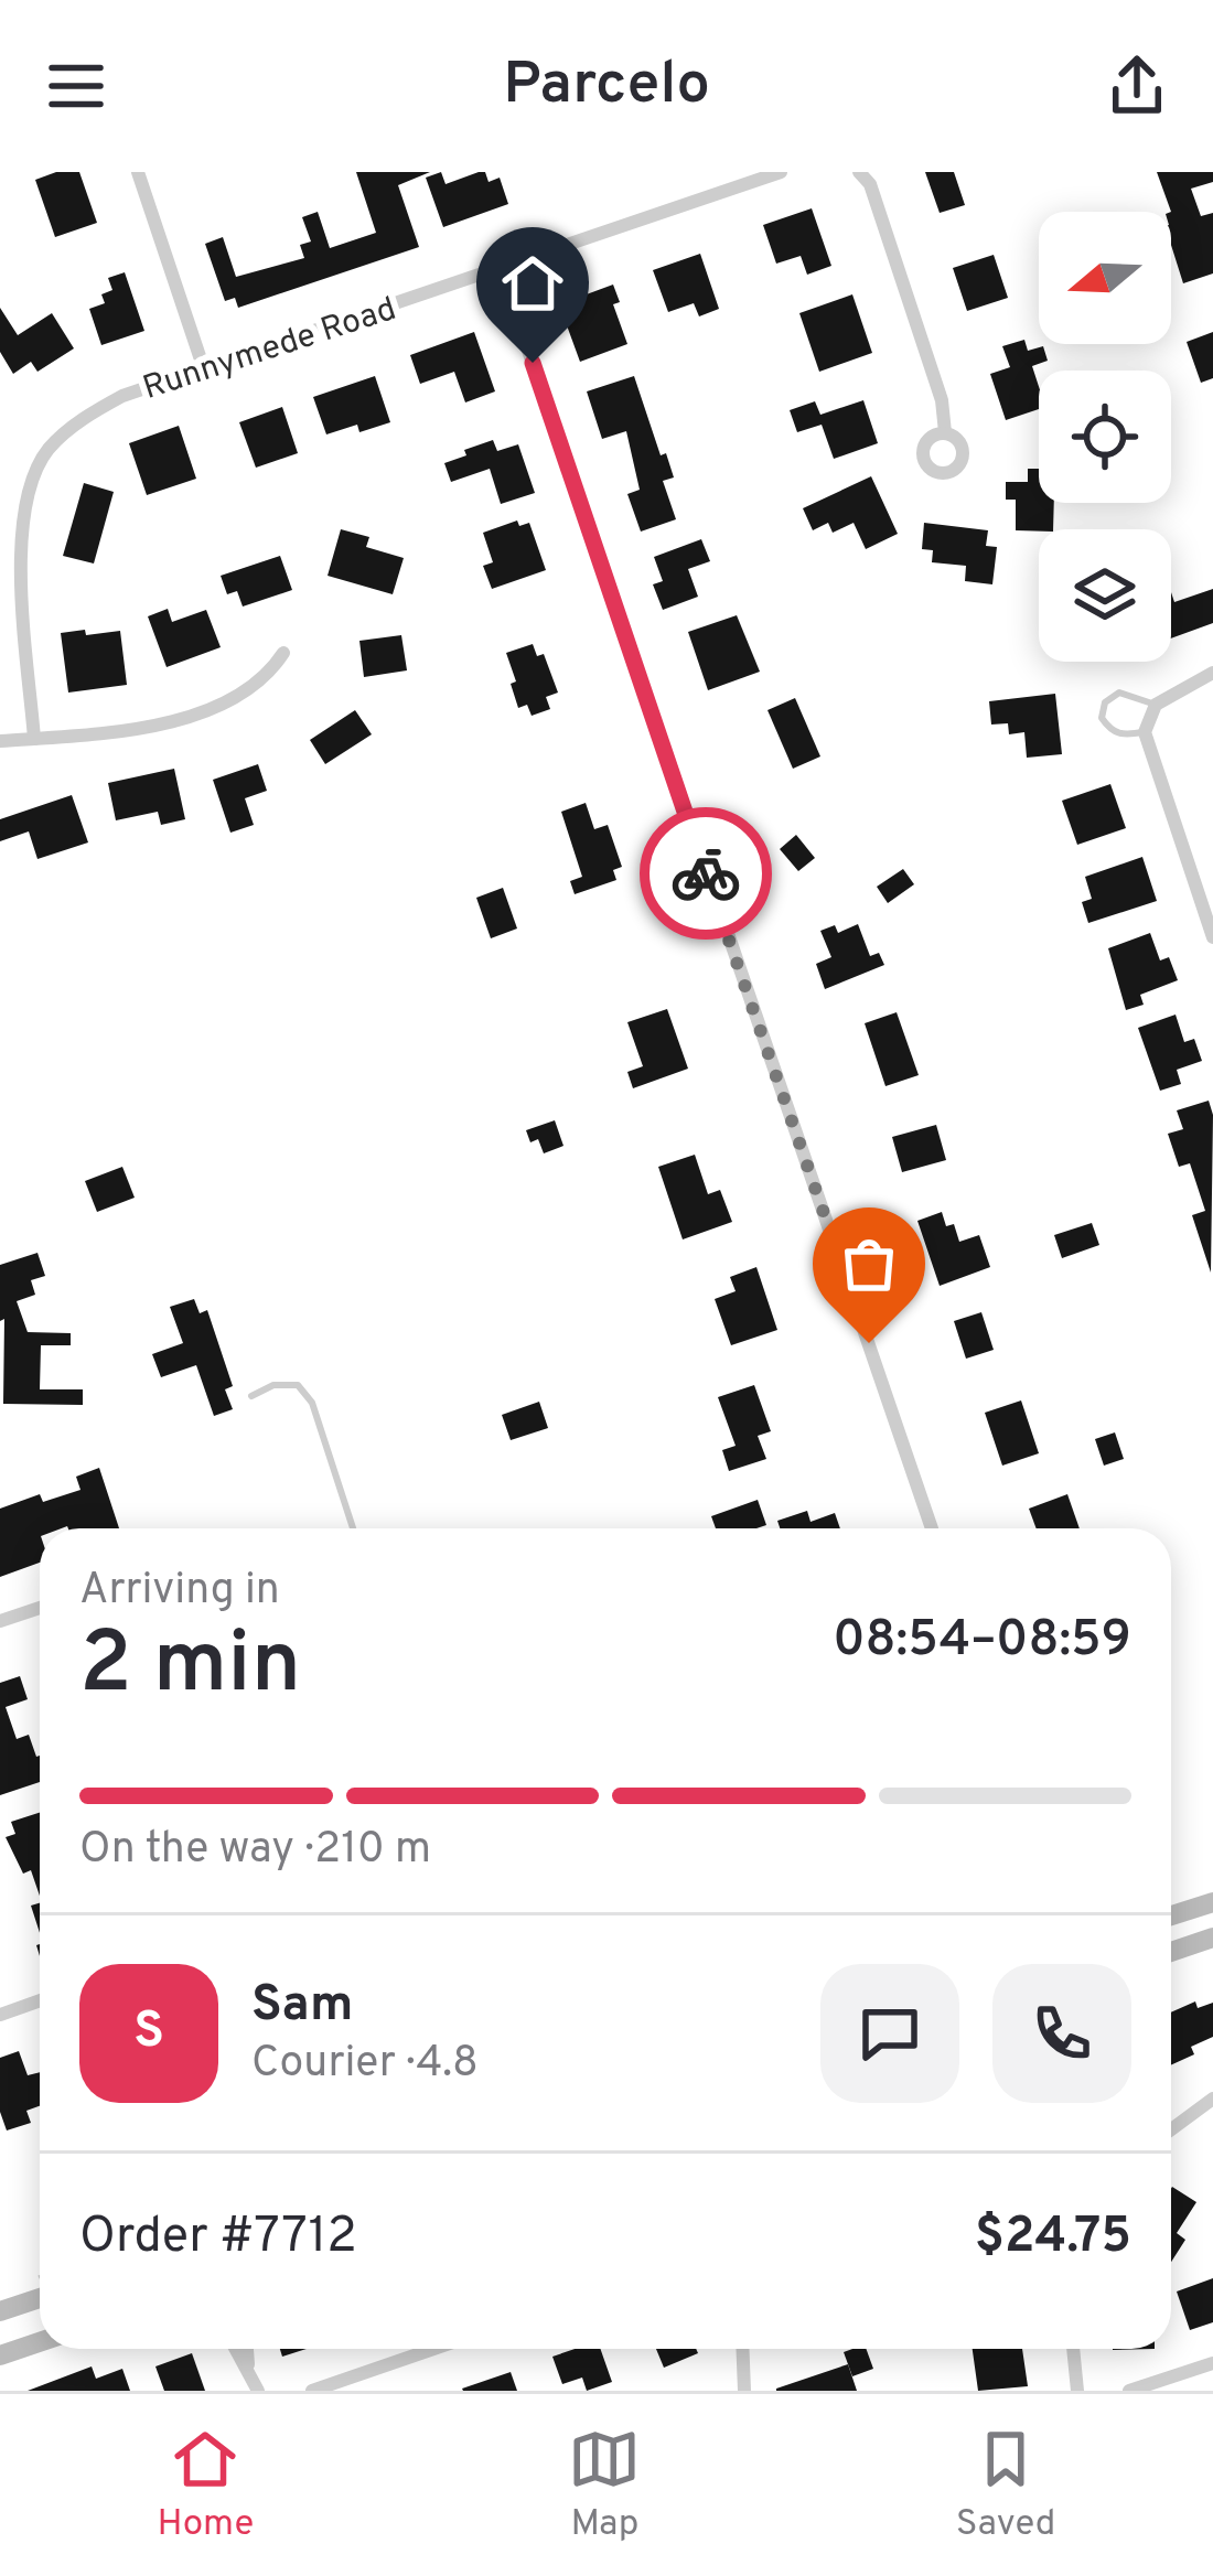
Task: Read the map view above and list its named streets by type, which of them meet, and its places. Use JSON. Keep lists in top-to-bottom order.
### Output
{
  "streets": {
    "street": ["Runnymede Road"]
  },
  "north": "left",
  "page": {
    "header": "Parcelo",
    "heading": ["2 min", "Arriving in", "08:54–08:59"],
    "panel": [
      "Sam",
      "Courier · 4.8",
      "Order #7712",
      "$24.75"
    ],
    "bar": "On the way · 210 m",
    "round": "S",
    "tabs": ["Home", "Map", "Saved"]
  }
}
